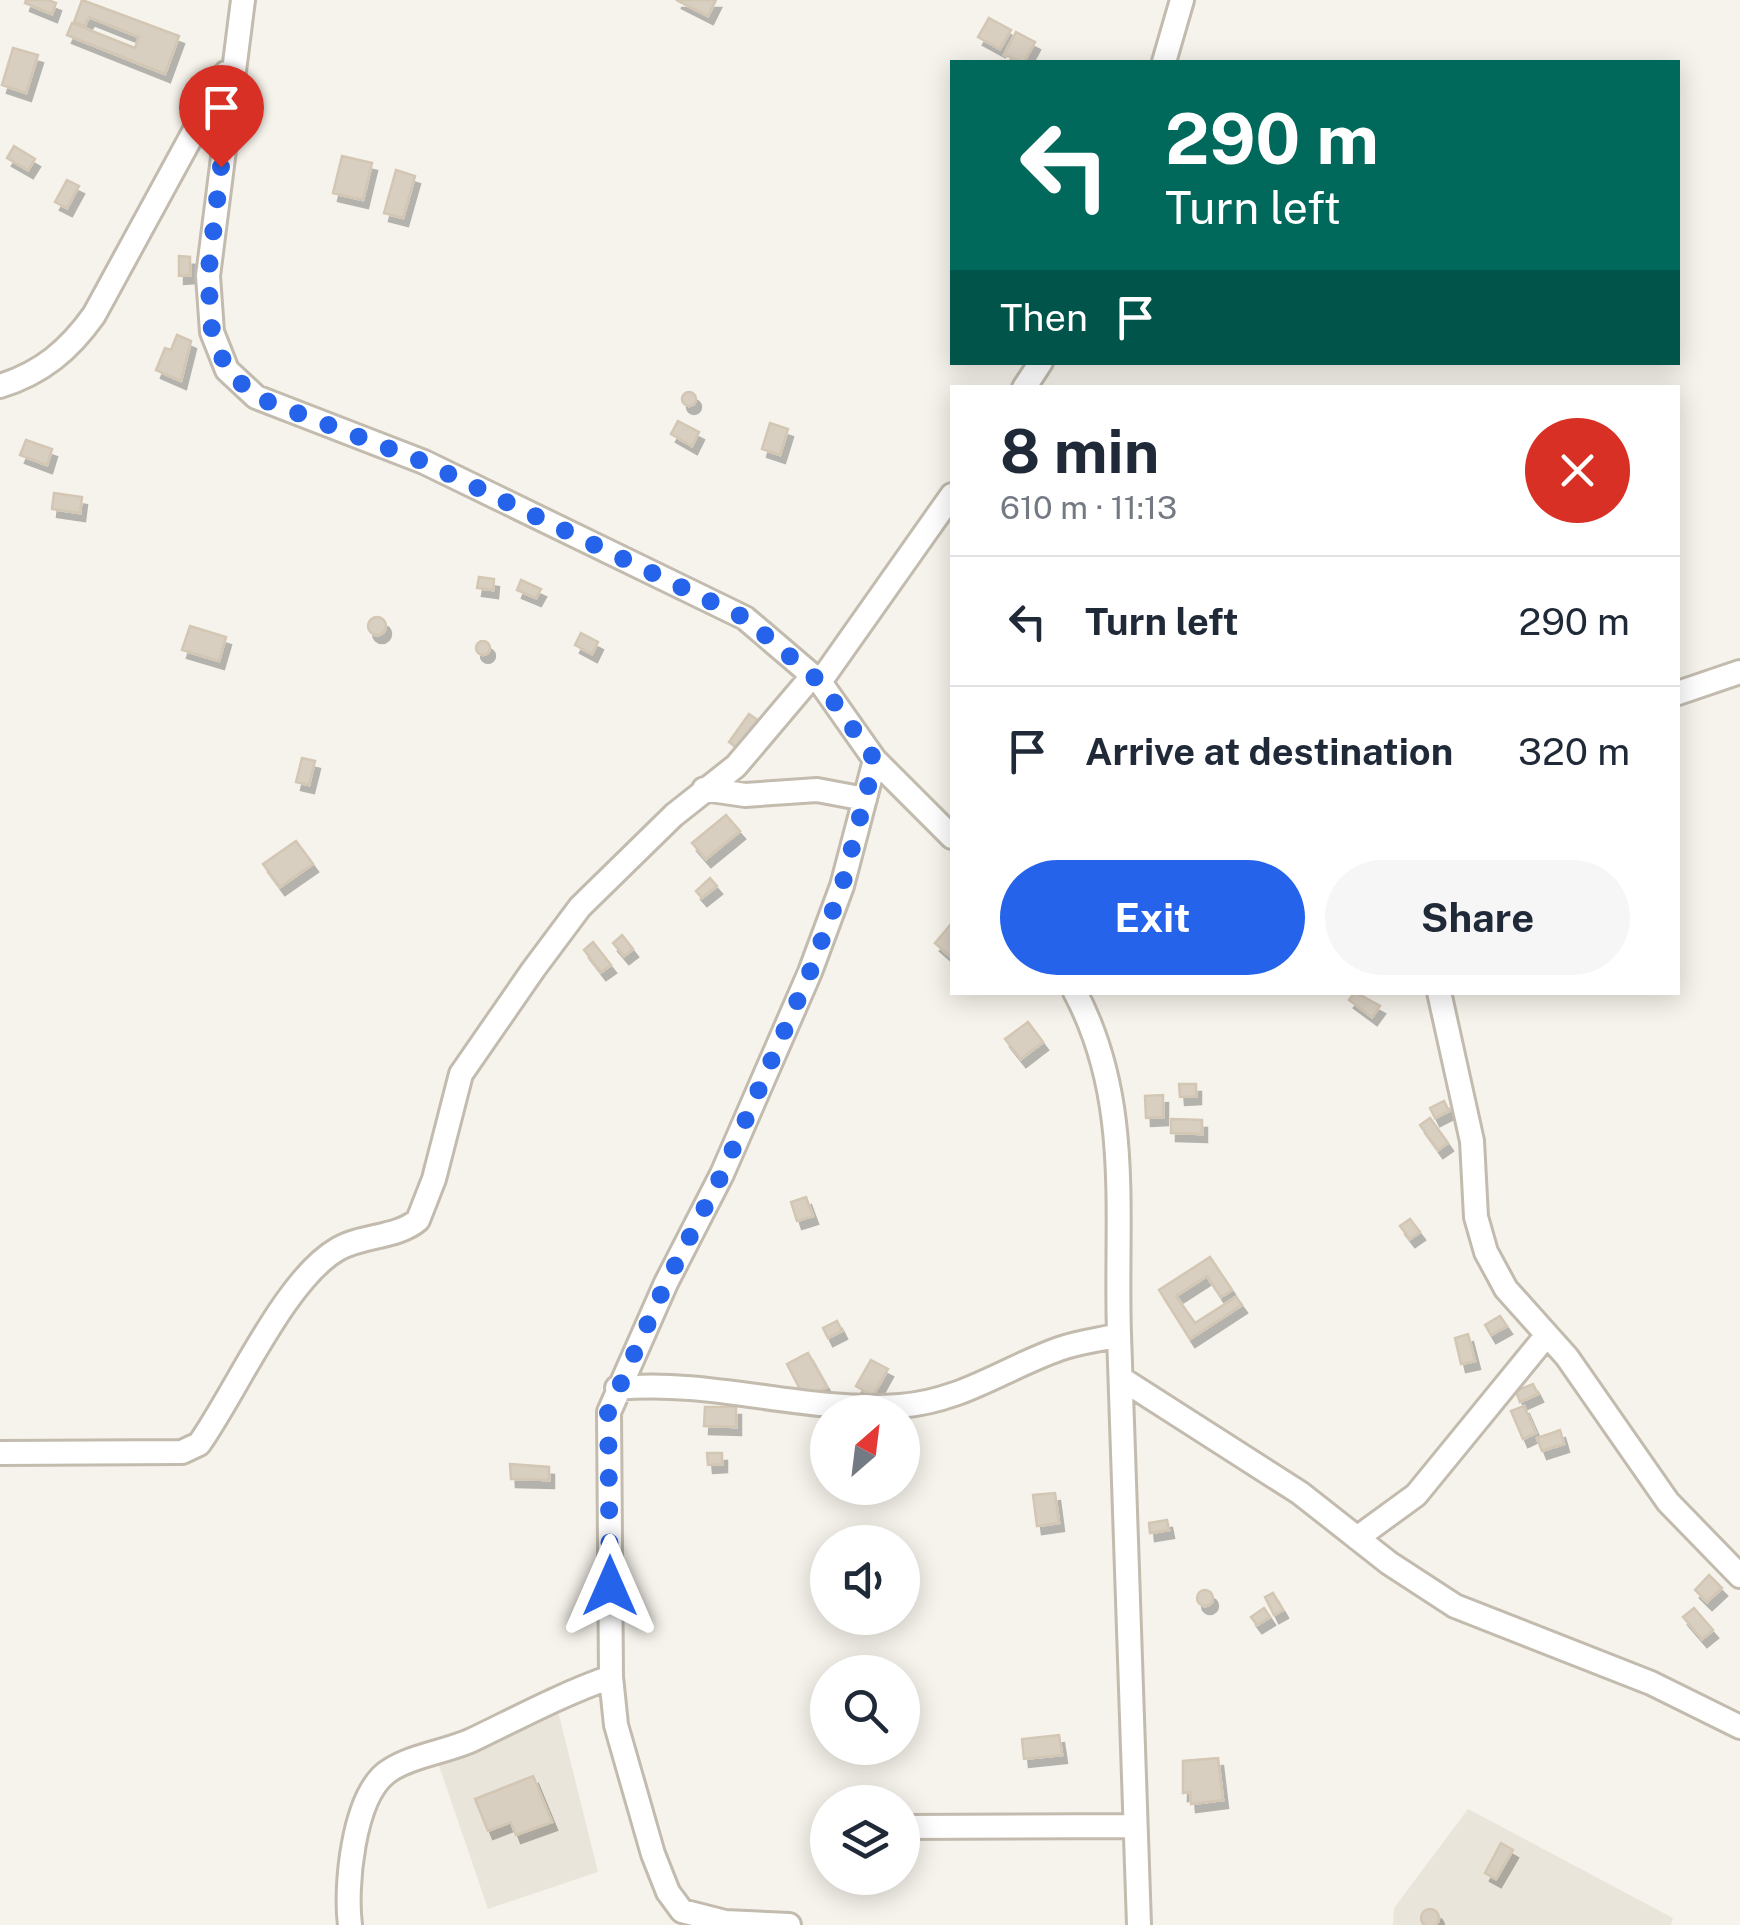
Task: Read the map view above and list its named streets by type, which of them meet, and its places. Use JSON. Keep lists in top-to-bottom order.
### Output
{
  "north": "top right",
  "page": {
    "turn": ["290 m", "Turn left"],
    "then": "Then",
    "heading": ["8 min", "610 m · 11:13"],
    "list": [
      {
        "name": "Turn left",
        "value": "290 m"
      },
      {
        "name": "Arrive at destination",
        "value": "320 m"
      }
    ],
    "buttons": ["Exit", "Share"]
  }
}
